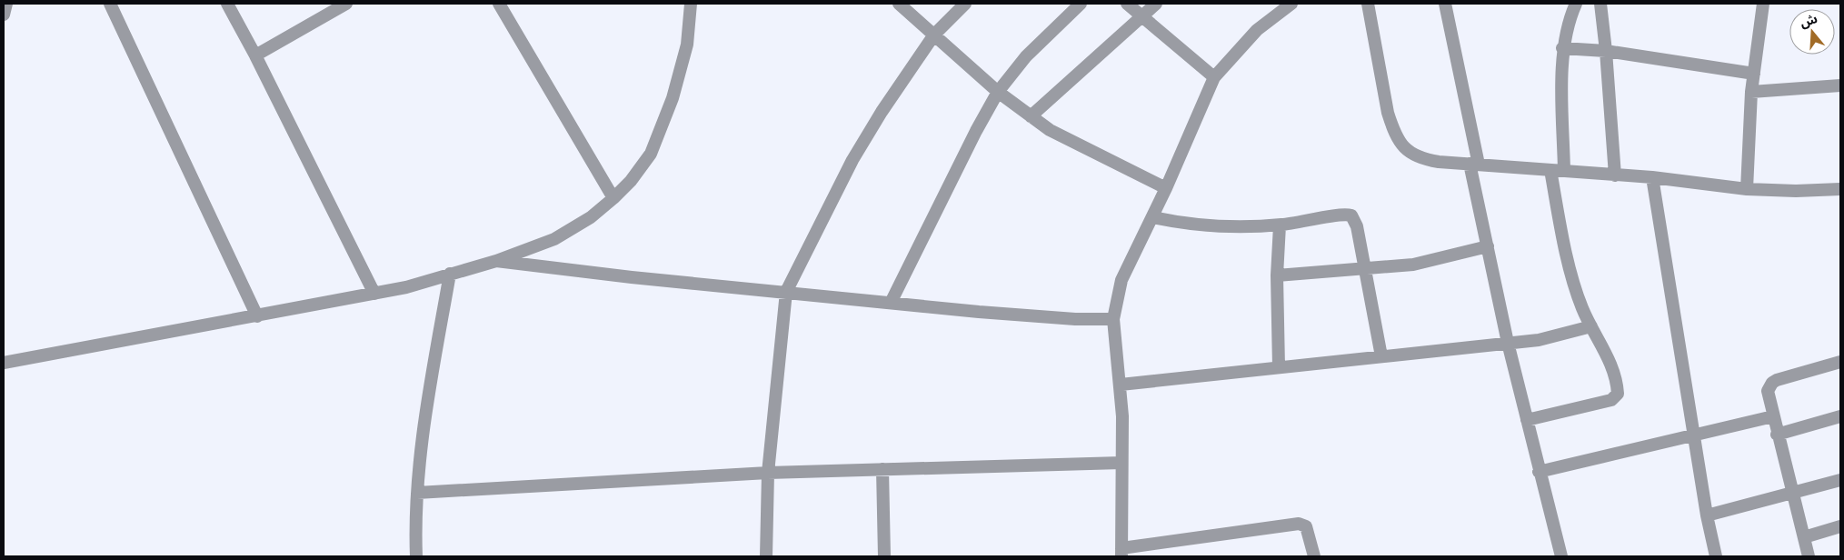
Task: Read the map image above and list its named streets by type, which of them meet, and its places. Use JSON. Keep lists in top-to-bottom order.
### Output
{
  "north": "top"
}
